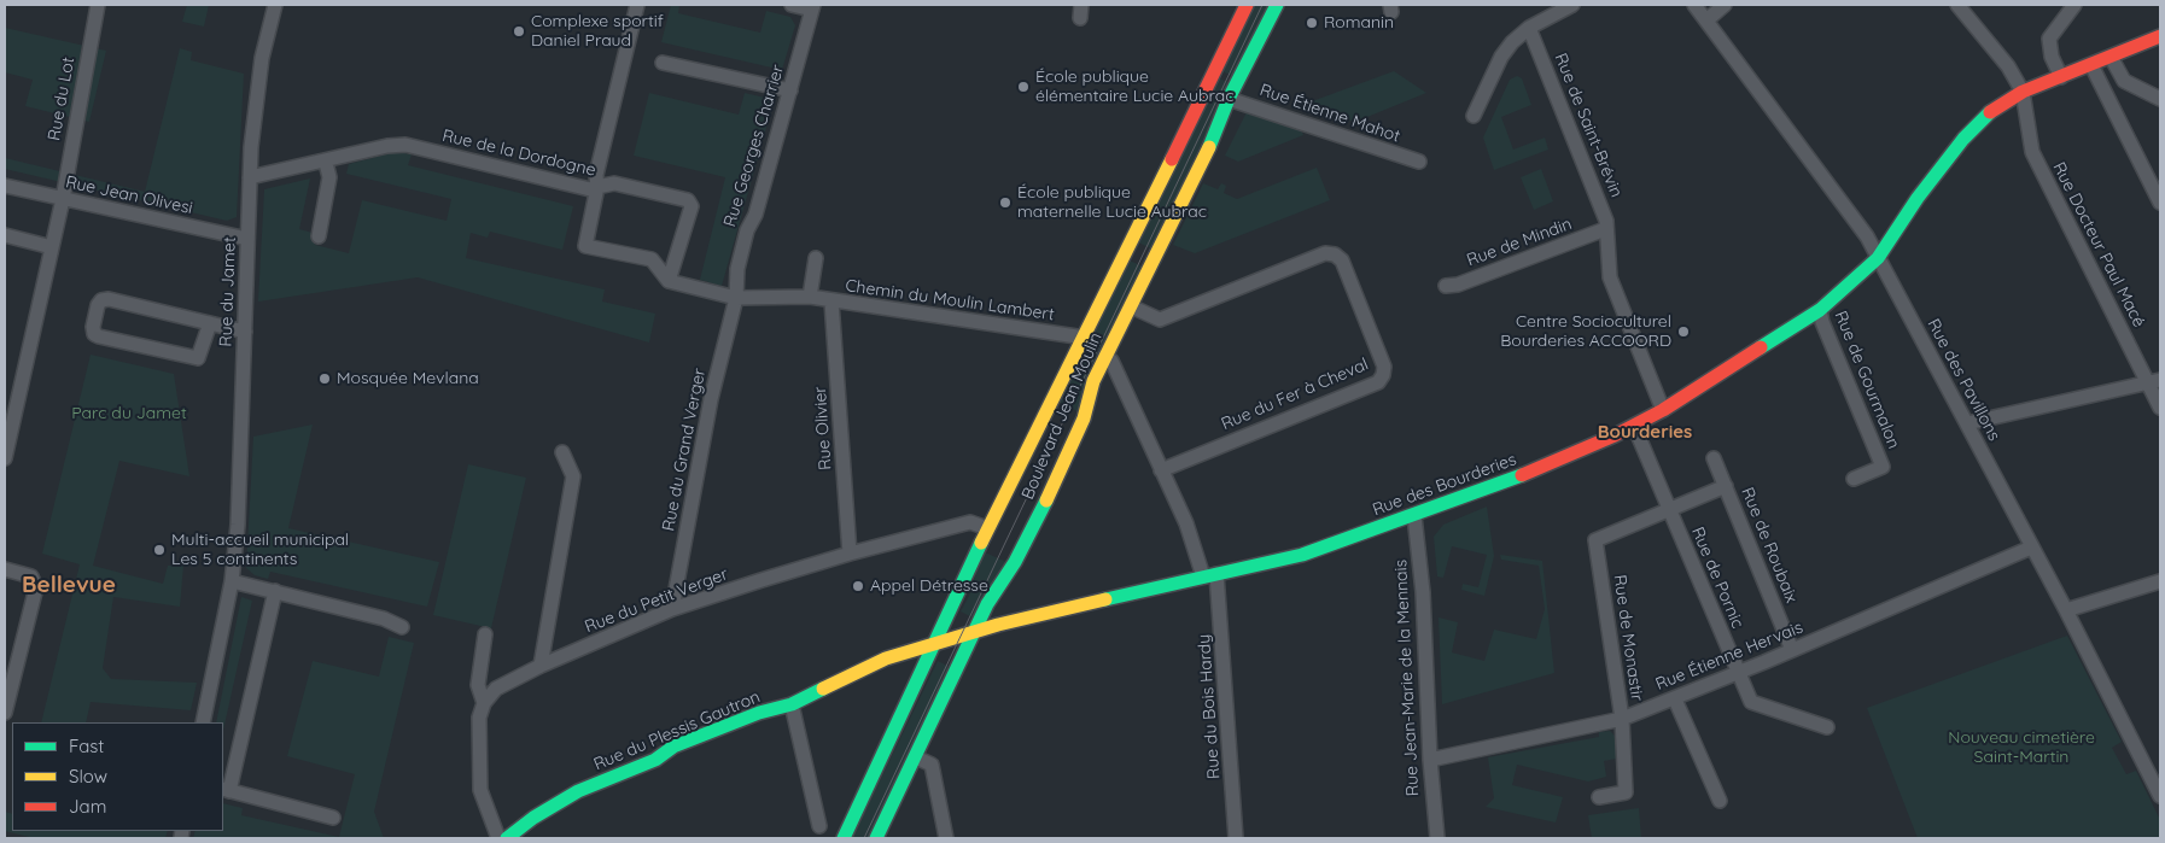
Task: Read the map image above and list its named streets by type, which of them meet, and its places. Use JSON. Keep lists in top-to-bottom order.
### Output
{
  "streets": {
    "street": [
      "Rue du Lot",
      "Rue Étienne Mahot",
      "Rue de Saint-Brévin",
      "Rue Georges Charrier",
      "Rue de la Dordogne",
      "Rue Jean Olivesi",
      "Rue de Mindin",
      "Rue Docteur Paul Macé",
      "Rue du Jamet",
      "Chemin du Moulin Lambert",
      "Rue de Gourmalon",
      "Rue des Pavillons",
      "Rue du Fer à Cheval",
      "Boulevard Jean Moulin",
      "Rue Olivier",
      "Rue du Grand Verger",
      "Rue des Bourderies",
      "Rue de Roubaix",
      "Rue de Pornic",
      "Rue du Petit Verger",
      "Rue de Monastir",
      "Rue Étienne Hervais",
      "Rue Jean-Marie de la Mennais",
      "Rue du Bois Hardy",
      "Rue du Plessis Gautron"
    ]
  },
  "crossings": [
    ["Rue du Lot", "Rue Jean Olivesi"],
    ["Rue Étienne Mahot", "Boulevard Jean Moulin"],
    ["Rue de Saint-Brévin", "Rue de Mindin"],
    ["Rue de Saint-Brévin", "Rue des Bourderies"],
    ["Rue Georges Charrier", "Chemin du Moulin Lambert"],
    ["Rue Georges Charrier", "Rue du Grand Verger"],
    ["Rue de la Dordogne", "Rue du Jamet"],
    ["Rue Jean Olivesi", "Rue du Jamet"],
    ["Rue Docteur Paul Macé", "Rue des Bourderies"],
    ["Chemin du Moulin Lambert", "Boulevard Jean Moulin"],
    ["Chemin du Moulin Lambert", "Rue Olivier"],
    ["Chemin du Moulin Lambert", "Rue du Grand Verger"],
    ["Rue de Gourmalon", "Rue des Bourderies"],
    ["Rue des Pavillons", "Rue des Bourderies"],
    ["Rue des Pavillons", "Rue Étienne Hervais"],
    ["Rue du Fer à Cheval", "Boulevard Jean Moulin"],
    ["Rue du Fer à Cheval", "Rue du Bois Hardy"],
    ["Boulevard Jean Moulin", "Rue des Bourderies"],
    ["Boulevard Jean Moulin", "Rue du Petit Verger"],
    ["Boulevard Jean Moulin", "Rue du Bois Hardy"],
    ["Boulevard Jean Moulin", "Rue du Plessis Gautron"],
    ["Rue Olivier", "Rue du Petit Verger"],
    ["Rue du Grand Verger", "Rue du Petit Verger"],
    ["Rue des Bourderies", "Rue de Pornic"],
    ["Rue des Bourderies", "Rue Jean-Marie de la Mennais"],
    ["Rue des Bourderies", "Rue du Bois Hardy"],
    ["Rue des Bourderies", "Rue du Plessis Gautron"],
    ["Rue de Roubaix", "Rue de Pornic"],
    ["Rue de Roubaix", "Rue de Monastir"],
    ["Rue de Roubaix", "Rue Étienne Hervais"],
    ["Rue de Pornic", "Rue de Monastir"],
    ["Rue de Pornic", "Rue Étienne Hervais"],
    ["Rue de Monastir", "Rue Étienne Hervais"],
    ["Rue Étienne Hervais", "Rue Jean-Marie de la Mennais"]
  ],
  "districts": ["Bourderies", "Bellevue"],
  "parks": ["Parc du Jamet", "Nouveau cimetière Saint-Martin"],
  "places": [
    "Romanin",
    "Complexe sportif Daniel Praud",
    "École publique élémentaire Lucie Aubrac",
    "École publique maternelle Lucie Aubrac",
    "Centre Socioculturel Bourderies ACCOORD",
    "Mosquée Mevlana",
    "Multi-accueil municipal Les 5 continents",
    "Appel Détresse"
  ],
  "legend": ["Fast", "Slow", "Jam"]
}
